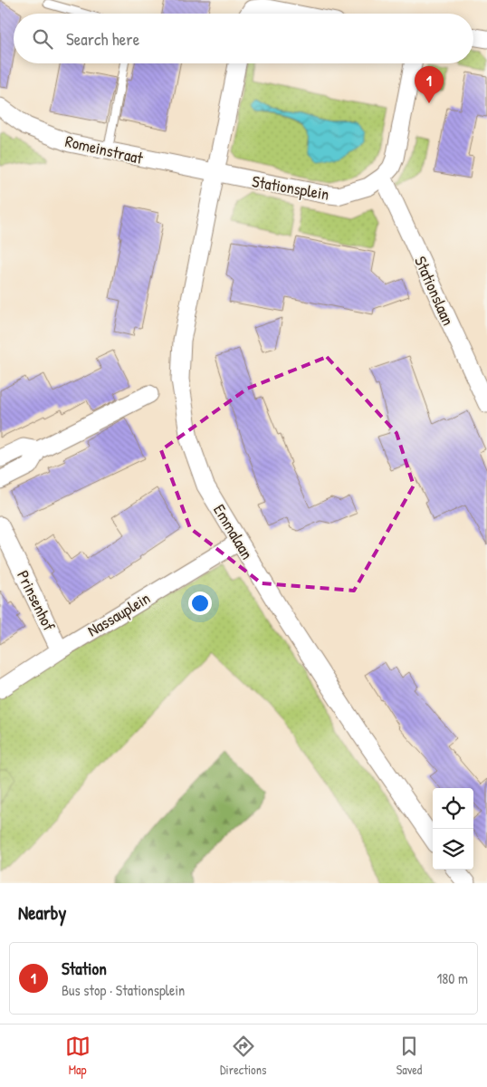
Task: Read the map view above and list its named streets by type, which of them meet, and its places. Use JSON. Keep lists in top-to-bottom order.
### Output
{
  "streets": {
    "street": [
      "Romeinstraat",
      "Stationsplein",
      "Stationslaan",
      "Emmalaan",
      "Prinsenhof",
      "Nassauplein"
    ]
  },
  "crossings": [
    ["Romeinstraat", "Stationsplein"],
    ["Romeinstraat", "Emmalaan"],
    ["Stationsplein", "Stationslaan"],
    ["Stationsplein", "Emmalaan"],
    ["Emmalaan", "Nassauplein"],
    ["Prinsenhof", "Nassauplein"]
  ],
  "page": {
    "search": "Search here",
    "pins": "1",
    "heading": "Nearby",
    "list": [
      {
        "mark": "1",
        "name": "Station",
        "note": "Bus stop · Stationsplein",
        "value": "180 m"
      }
    ],
    "nav": ["Map", "Directions", "Saved"]
  }
}
